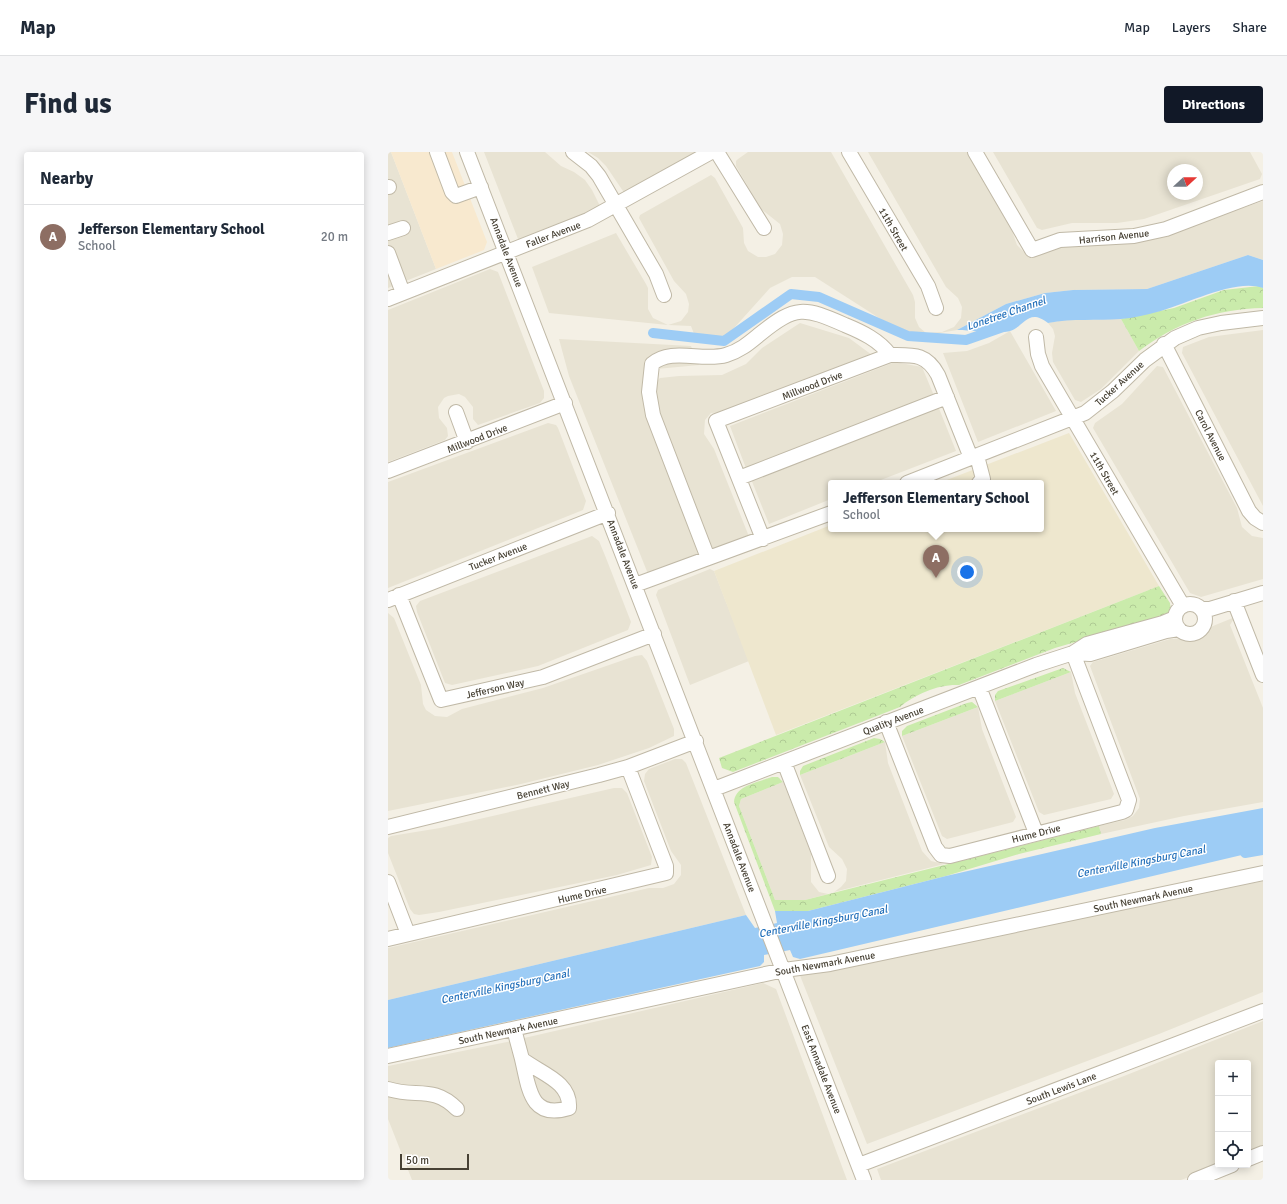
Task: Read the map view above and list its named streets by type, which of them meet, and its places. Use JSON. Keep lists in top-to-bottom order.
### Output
{
  "streets": {
    "street": [
      "11th Street",
      "Faller Avenue",
      "Harrison Avenue",
      "Annadale Avenue",
      "Tucker Avenue",
      "Millwood Drive",
      "Carol Avenue",
      "Jefferson Way",
      "Quality Avenue",
      "Bennett Way",
      "Hume Drive",
      "South Newmark Avenue",
      "East Annadale Avenue",
      "South Lewis Lane"
    ]
  },
  "crossings": [
    ["11th Street", "Tucker Avenue"],
    ["11th Street", "Quality Avenue"],
    ["Faller Avenue", "Annadale Avenue"],
    ["Annadale Avenue", "Tucker Avenue"],
    ["Annadale Avenue", "Millwood Drive"],
    ["Annadale Avenue", "Jefferson Way"],
    ["Annadale Avenue", "Quality Avenue"],
    ["Annadale Avenue", "Bennett Way"],
    ["Annadale Avenue", "South Newmark Avenue"],
    ["Annadale Avenue", "East Annadale Avenue"],
    ["Tucker Avenue", "Millwood Drive"],
    ["Tucker Avenue", "Carol Avenue"],
    ["Tucker Avenue", "Jefferson Way"],
    ["Quality Avenue", "Hume Drive"],
    ["Bennett Way", "Hume Drive"],
    ["South Newmark Avenue", "East Annadale Avenue"],
    ["East Annadale Avenue", "South Lewis Lane"]
  ],
  "water": ["Lonetree Channel", "Centerville Kingsburg Canal"],
  "scale_bar": "50 m",
  "north": "right",
  "page": {
    "header": "Map",
    "nav": ["Map", "Layers", "Share"],
    "buttons": "Directions",
    "title": "Find us",
    "heading": "Nearby",
    "list": [
      {
        "mark": "A",
        "name": "Jefferson Elementary School",
        "note": "School",
        "value": "20 m"
      }
    ],
    "popup": ["Jefferson Elementary School", "School"],
    "pins": "A",
    "map_buttons": ["+", "−"],
    "scale": "50 m"
  }
}
